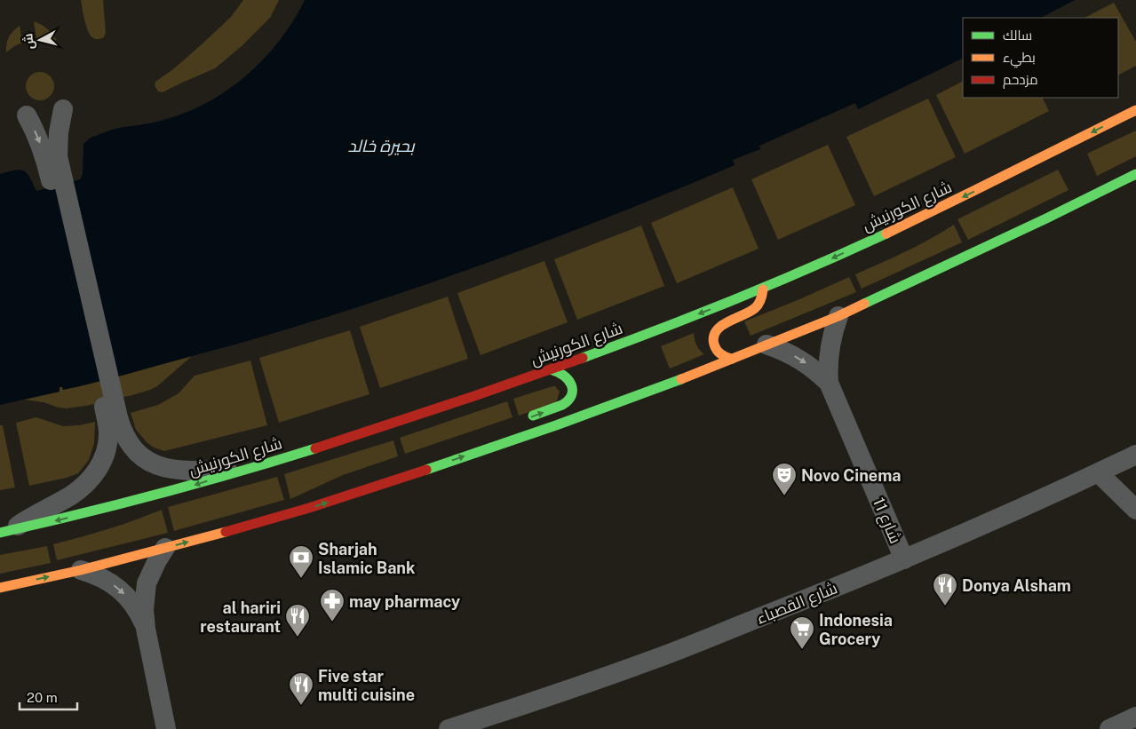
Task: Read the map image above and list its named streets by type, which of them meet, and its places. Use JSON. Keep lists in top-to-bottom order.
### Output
{
  "streets": {
    "main road": ["شارع الكورنيش"],
    "street": ["شارع 11", "شارع القصباء"]
  },
  "crossings": [
    ["شارع 11", "شارع القصباء"]
  ],
  "water": ["بحيرة خالد"],
  "places": {
    "theatre": ["Novo Cinema"],
    "bank": ["Sharjah Islamic Bank"],
    "restaurant": ["Donya Alsham", "al hariri restaurant", "Five star multi cuisine"],
    "pharmacy": ["may pharmacy"],
    "supermarket": ["Indonesia Grocery"]
  },
  "legend": ["سالك", "بطيء", "مزدحم"],
  "scale_bar": "20 m",
  "north": "left"
}
